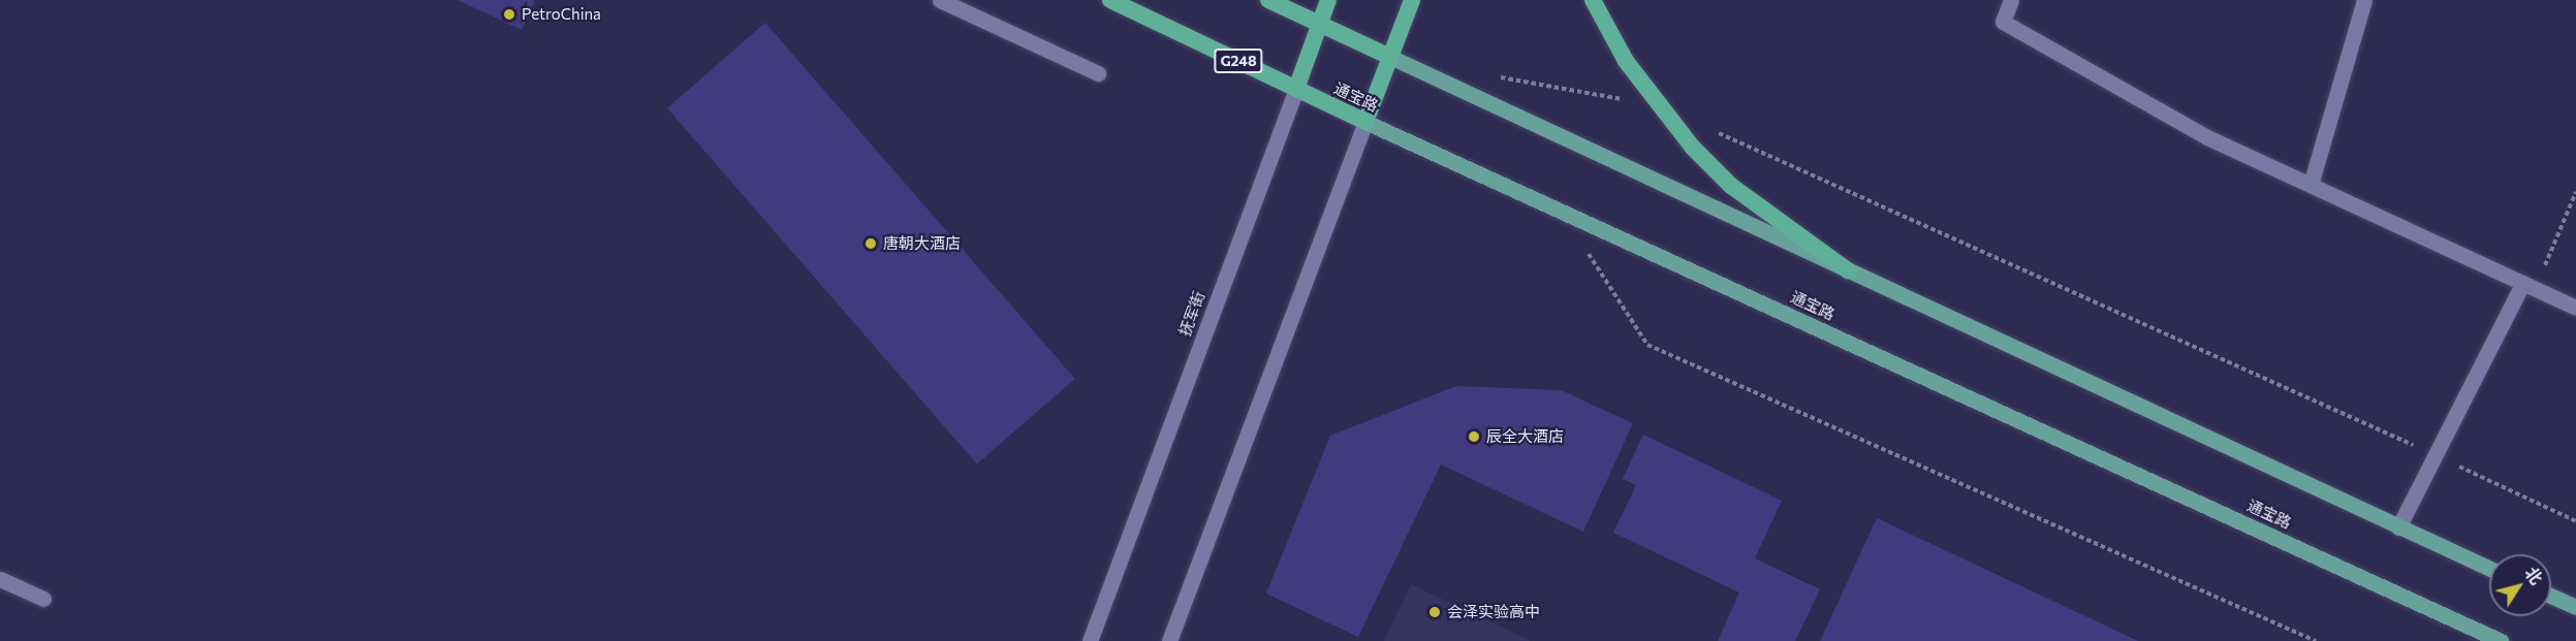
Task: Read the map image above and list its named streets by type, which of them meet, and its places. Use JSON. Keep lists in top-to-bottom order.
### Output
{
  "streets": {
    "highway": ["G248", "通宝路", "抚军街"]
  },
  "crossings": [
    ["通宝路", "抚军街"]
  ],
  "places": [
    "PetroChina",
    "唐朝大酒店",
    "辰全大酒店",
    "会泽实验高中"
  ],
  "north": "top right"
}
